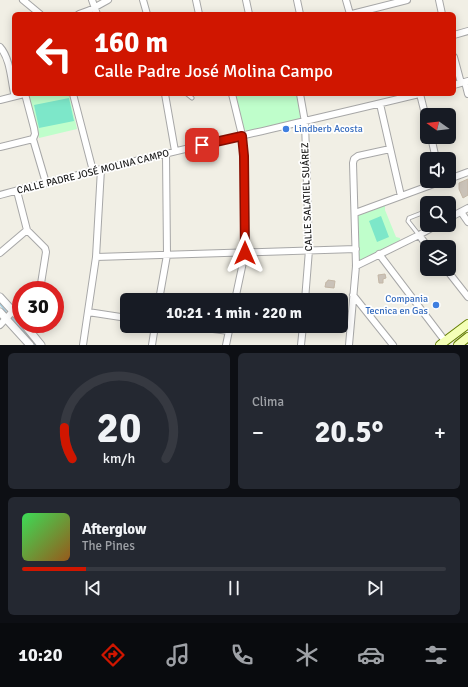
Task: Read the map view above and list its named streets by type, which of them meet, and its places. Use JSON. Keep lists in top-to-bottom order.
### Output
{
  "streets": {
    "street": ["CALLE PADRE JOSÉ MOLINA CAMPO", "CALLE SALATIEL SUÁREZ"]
  },
  "crossings": [
    ["CALLE PADRE JOSÉ MOLINA CAMPO", "CALLE SALATIEL SUÁREZ"]
  ],
  "places": ["Lindberb Acosta", "Compania Tecnica en Gas"],
  "north": "left",
  "page": {
    "turn": ["160 m", "Calle Padre José Molina Campo"],
    "limit": "30",
    "trip": "10:21 · 1 min · 220 m",
    "tile": "Clima",
    "heat": ["−", "20.5°", "+"],
    "song": ["Afterglow", "The Pines"],
    "tabs": "10:20",
    "gauge": ["20", "km/h"]
  }
}
